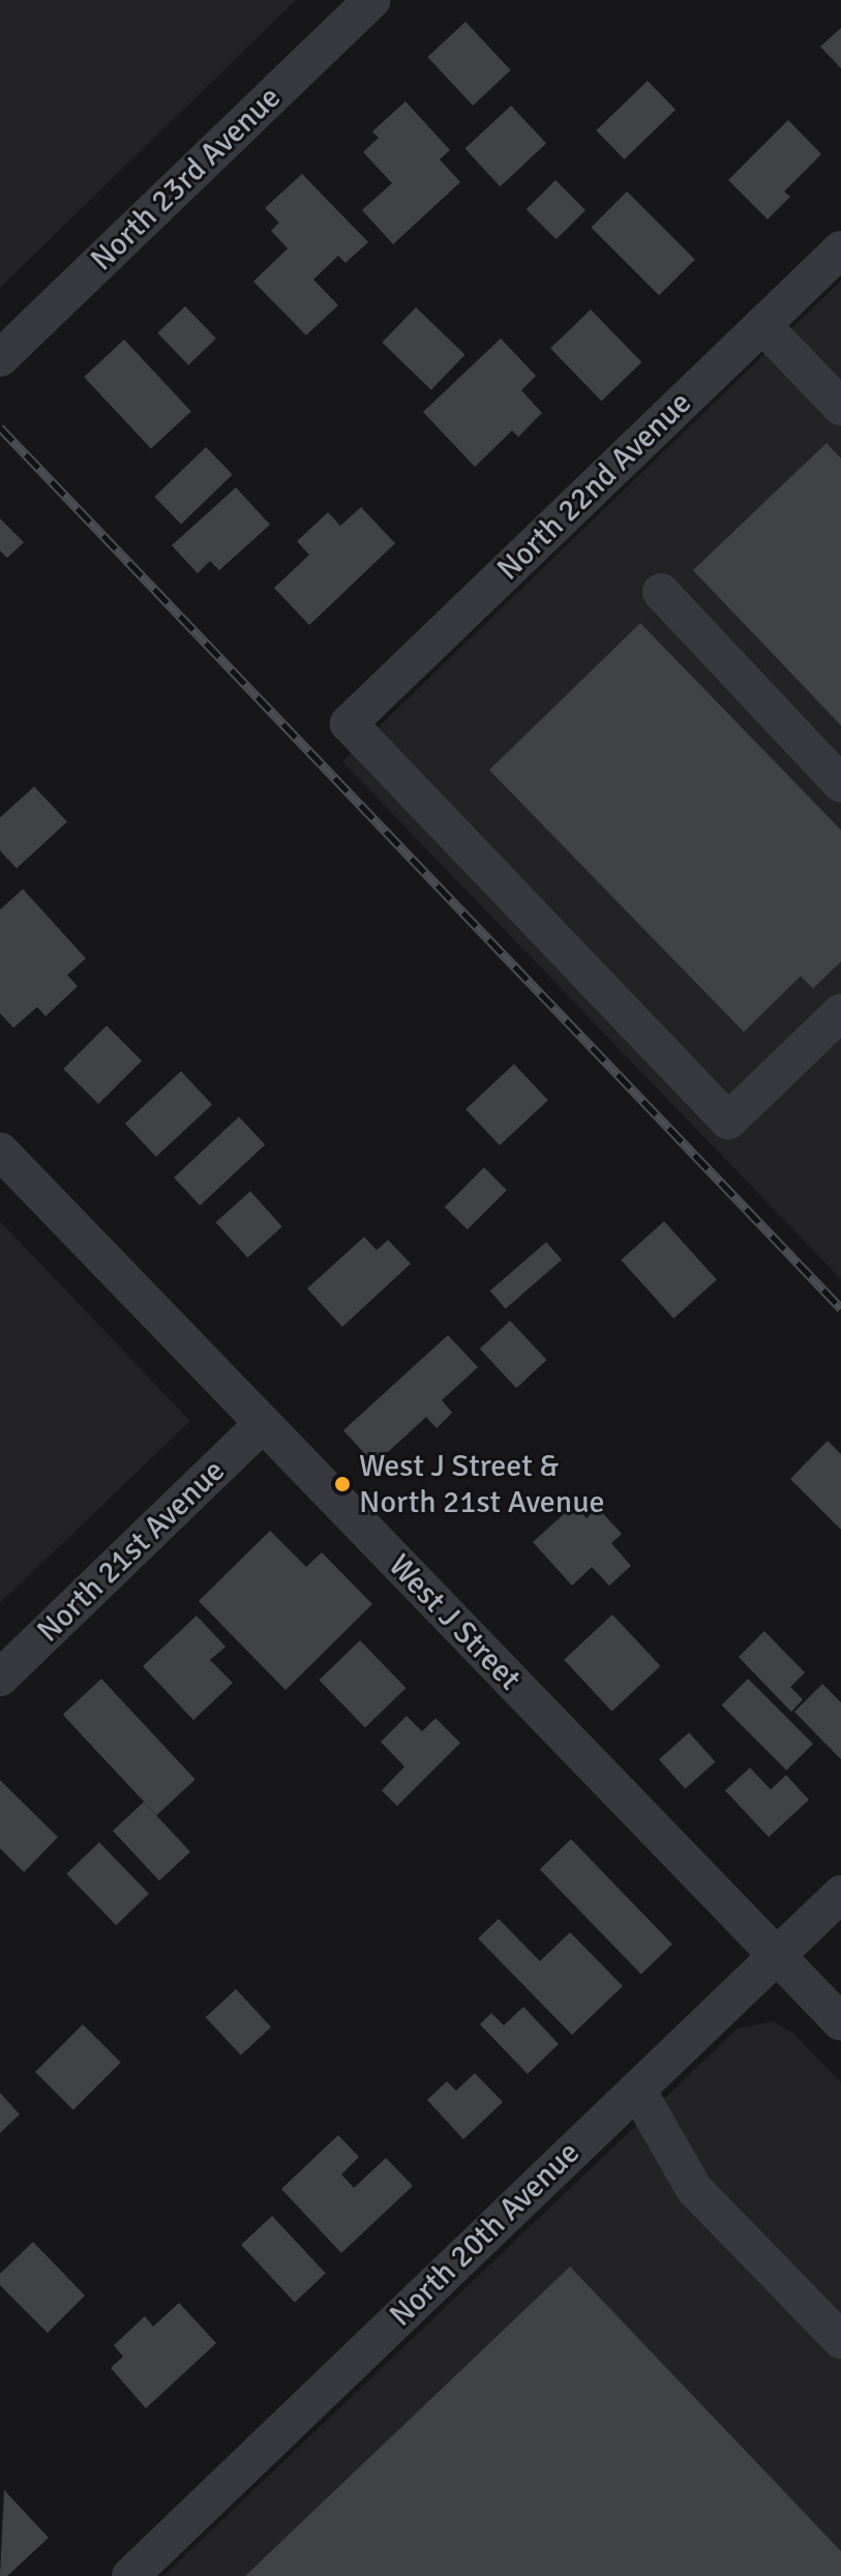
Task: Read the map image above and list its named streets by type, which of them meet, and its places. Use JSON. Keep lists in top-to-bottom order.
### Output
{
  "streets": {
    "street": [
      "North 23rd Avenue",
      "North 22nd Avenue",
      "North 21st Avenue",
      "West J Street",
      "North 20th Avenue"
    ]
  },
  "crossings": [
    ["North 21st Avenue", "West J Street"],
    ["West J Street", "North 20th Avenue"]
  ],
  "places": ["West J Street & North 21st Avenue"]
}
